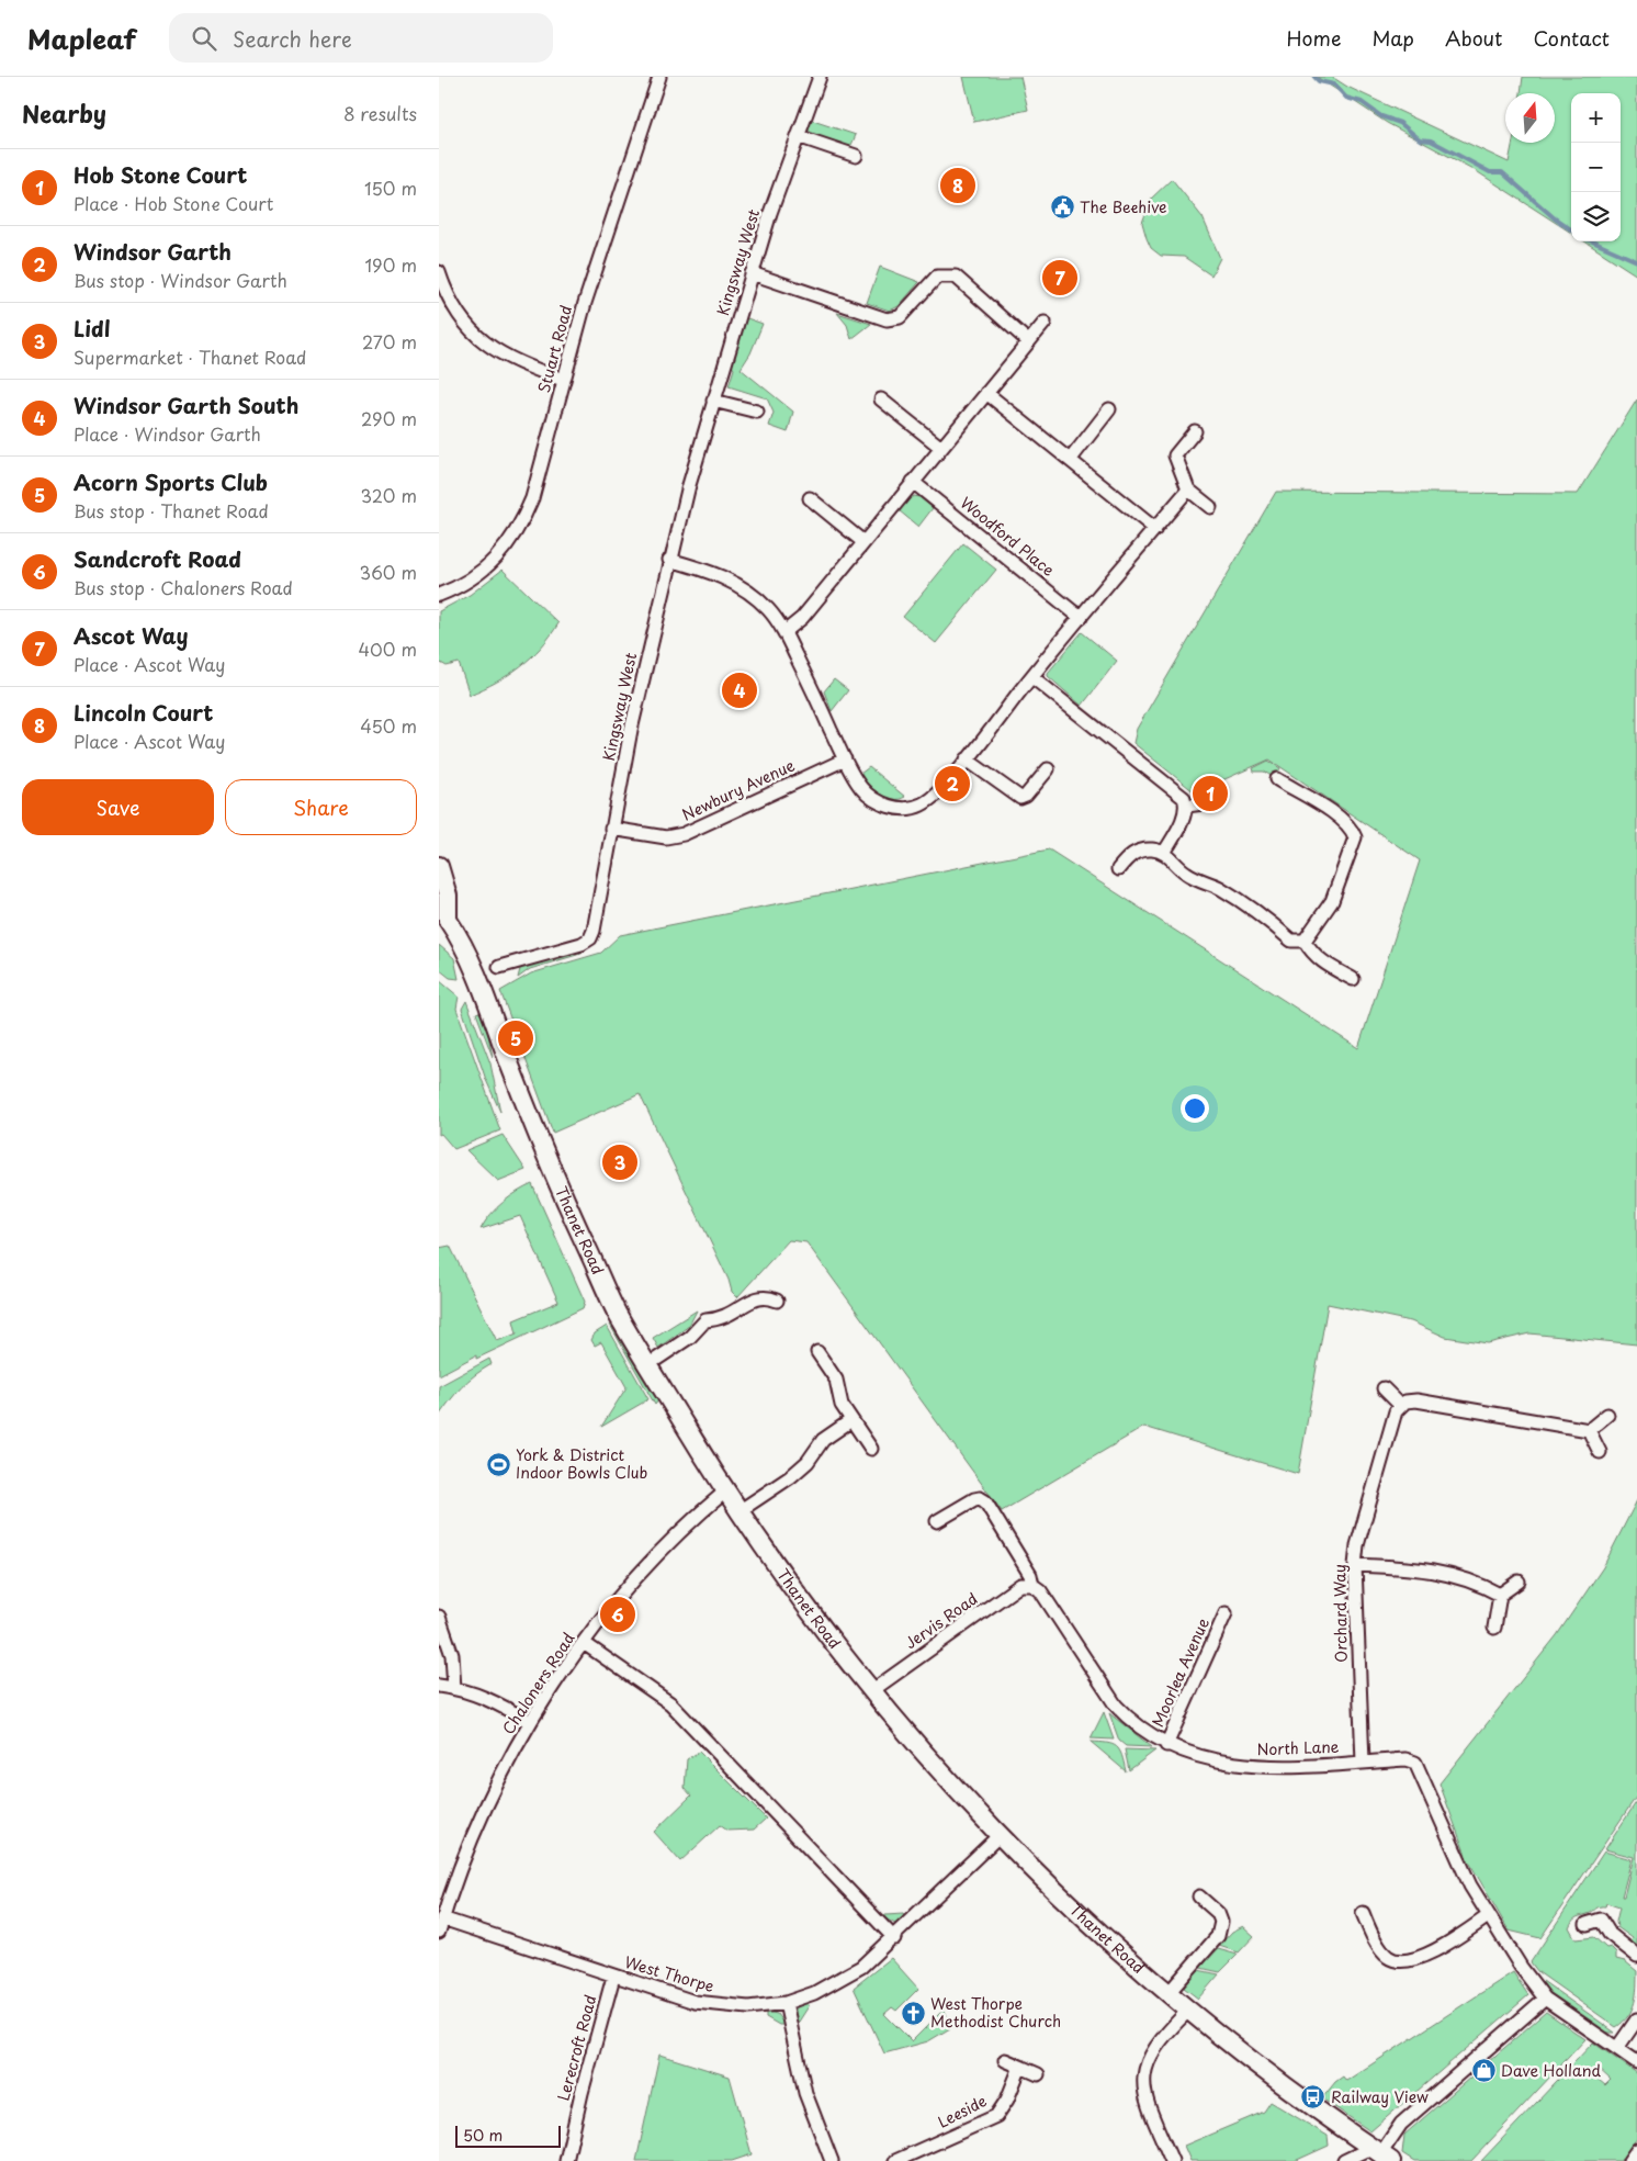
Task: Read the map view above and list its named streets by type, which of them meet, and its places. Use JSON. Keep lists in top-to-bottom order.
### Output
{
  "streets": {
    "street": [
      "Kingsway West",
      "Stuart Road",
      "Woodford Place",
      "Newbury Avenue",
      "Thanet Road",
      "Orchard Way",
      "Jervis Road",
      "Moorlea Avenue",
      "Chaloners Road",
      "North Lane",
      "West Thorpe",
      "Lerecroft Road",
      "Leeside"
    ]
  },
  "crossings": [
    ["Kingsway West", "Newbury Avenue"],
    ["Thanet Road", "Jervis Road"],
    ["Thanet Road", "Chaloners Road"],
    ["Thanet Road", "West Thorpe"],
    ["Orchard Way", "North Lane"],
    ["Jervis Road", "North Lane"],
    ["Moorlea Avenue", "North Lane"],
    ["Chaloners Road", "West Thorpe"],
    ["West Thorpe", "Lerecroft Road"]
  ],
  "places": {
    "public building": ["The Beehive"],
    "sports": ["York & District Indoor Bowls Club"],
    "church": ["West Thorpe Methodist Church"],
    "shop": ["Dave Holland"],
    "bus stop": ["Railway View"]
  },
  "scale_bar": "50 m",
  "north": "top",
  "page": {
    "header": "Mapleaf",
    "search": "Search here",
    "nav": [
      "Home",
      "Map",
      "About",
      "Contact"
    ],
    "heading": ["Nearby", "8 results"],
    "map_buttons": ["+", "−"],
    "list": [
      {
        "mark": "1",
        "name": "Hob Stone Court",
        "note": "Place · Hob Stone Court",
        "value": "150 m"
      },
      {
        "mark": "2",
        "name": "Windsor Garth",
        "note": "Bus stop · Windsor Garth",
        "value": "190 m"
      },
      {
        "mark": "3",
        "name": "Lidl",
        "note": "Supermarket · Thanet Road",
        "value": "270 m"
      },
      {
        "mark": "4",
        "name": "Windsor Garth South",
        "note": "Place · Windsor Garth",
        "value": "290 m"
      },
      {
        "mark": "5",
        "name": "Acorn Sports Club",
        "note": "Bus stop · Thanet Road",
        "value": "320 m"
      },
      {
        "mark": "6",
        "name": "Sandcroft Road",
        "note": "Bus stop · Chaloners Road",
        "value": "360 m"
      },
      {
        "mark": "7",
        "name": "Ascot Way",
        "note": "Place · Ascot Way",
        "value": "400 m"
      },
      {
        "mark": "8",
        "name": "Lincoln Court",
        "note": "Place · Ascot Way",
        "value": "450 m"
      }
    ],
    "pins": [
      "8",
      "7",
      "4",
      "2",
      "1",
      "5",
      "3",
      "6"
    ],
    "buttons": ["Save", "Share"],
    "scale": "50 m"
  }
}
